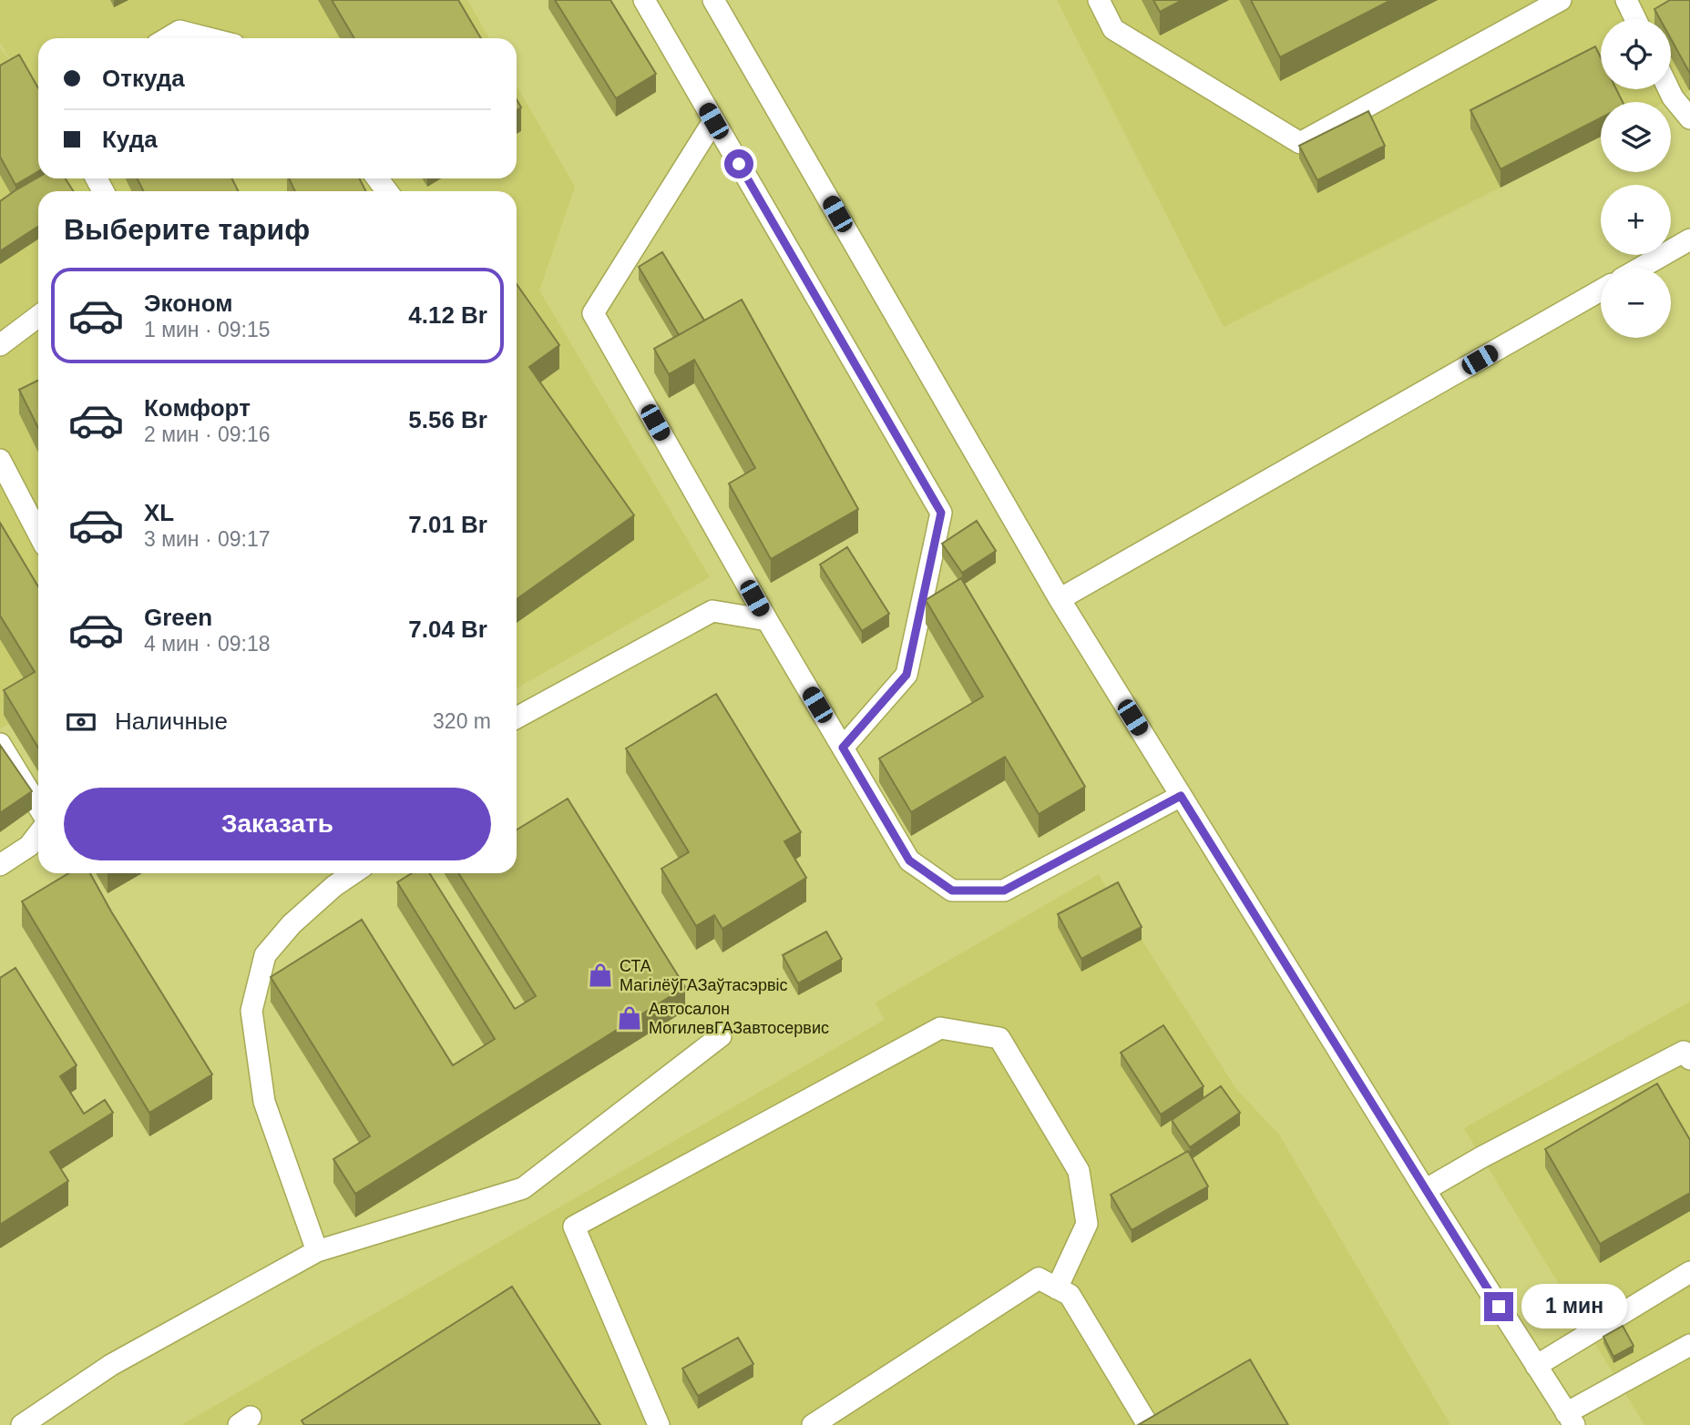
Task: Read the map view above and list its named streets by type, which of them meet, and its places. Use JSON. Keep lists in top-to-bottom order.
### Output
{
  "places": {
    "shop": ["СТА МагілёўГАЗаўтасэрвіс", "Автосалон МогилевГАЗавтосервис"]
  },
  "page": {
    "map_buttons": ["+", "−"],
    "banner": ["Откуда", "Куда"],
    "heading": "Выберите тариф",
    "list": [
      {
        "name": "Эконом",
        "note": "1 мин · 09:15",
        "value": "4.12 Br"
      },
      {
        "name": "Комфорт",
        "note": "2 мин · 09:16",
        "value": "5.56 Br"
      },
      {
        "name": "XL",
        "note": "3 мин · 09:17",
        "value": "7.01 Br"
      },
      {
        "name": "Green",
        "note": "4 мин · 09:18",
        "value": "7.04 Br"
      }
    ],
    "pay": ["Наличные", "320 m"],
    "buttons": "Заказать",
    "bubble": "1 мин"
  }
}
